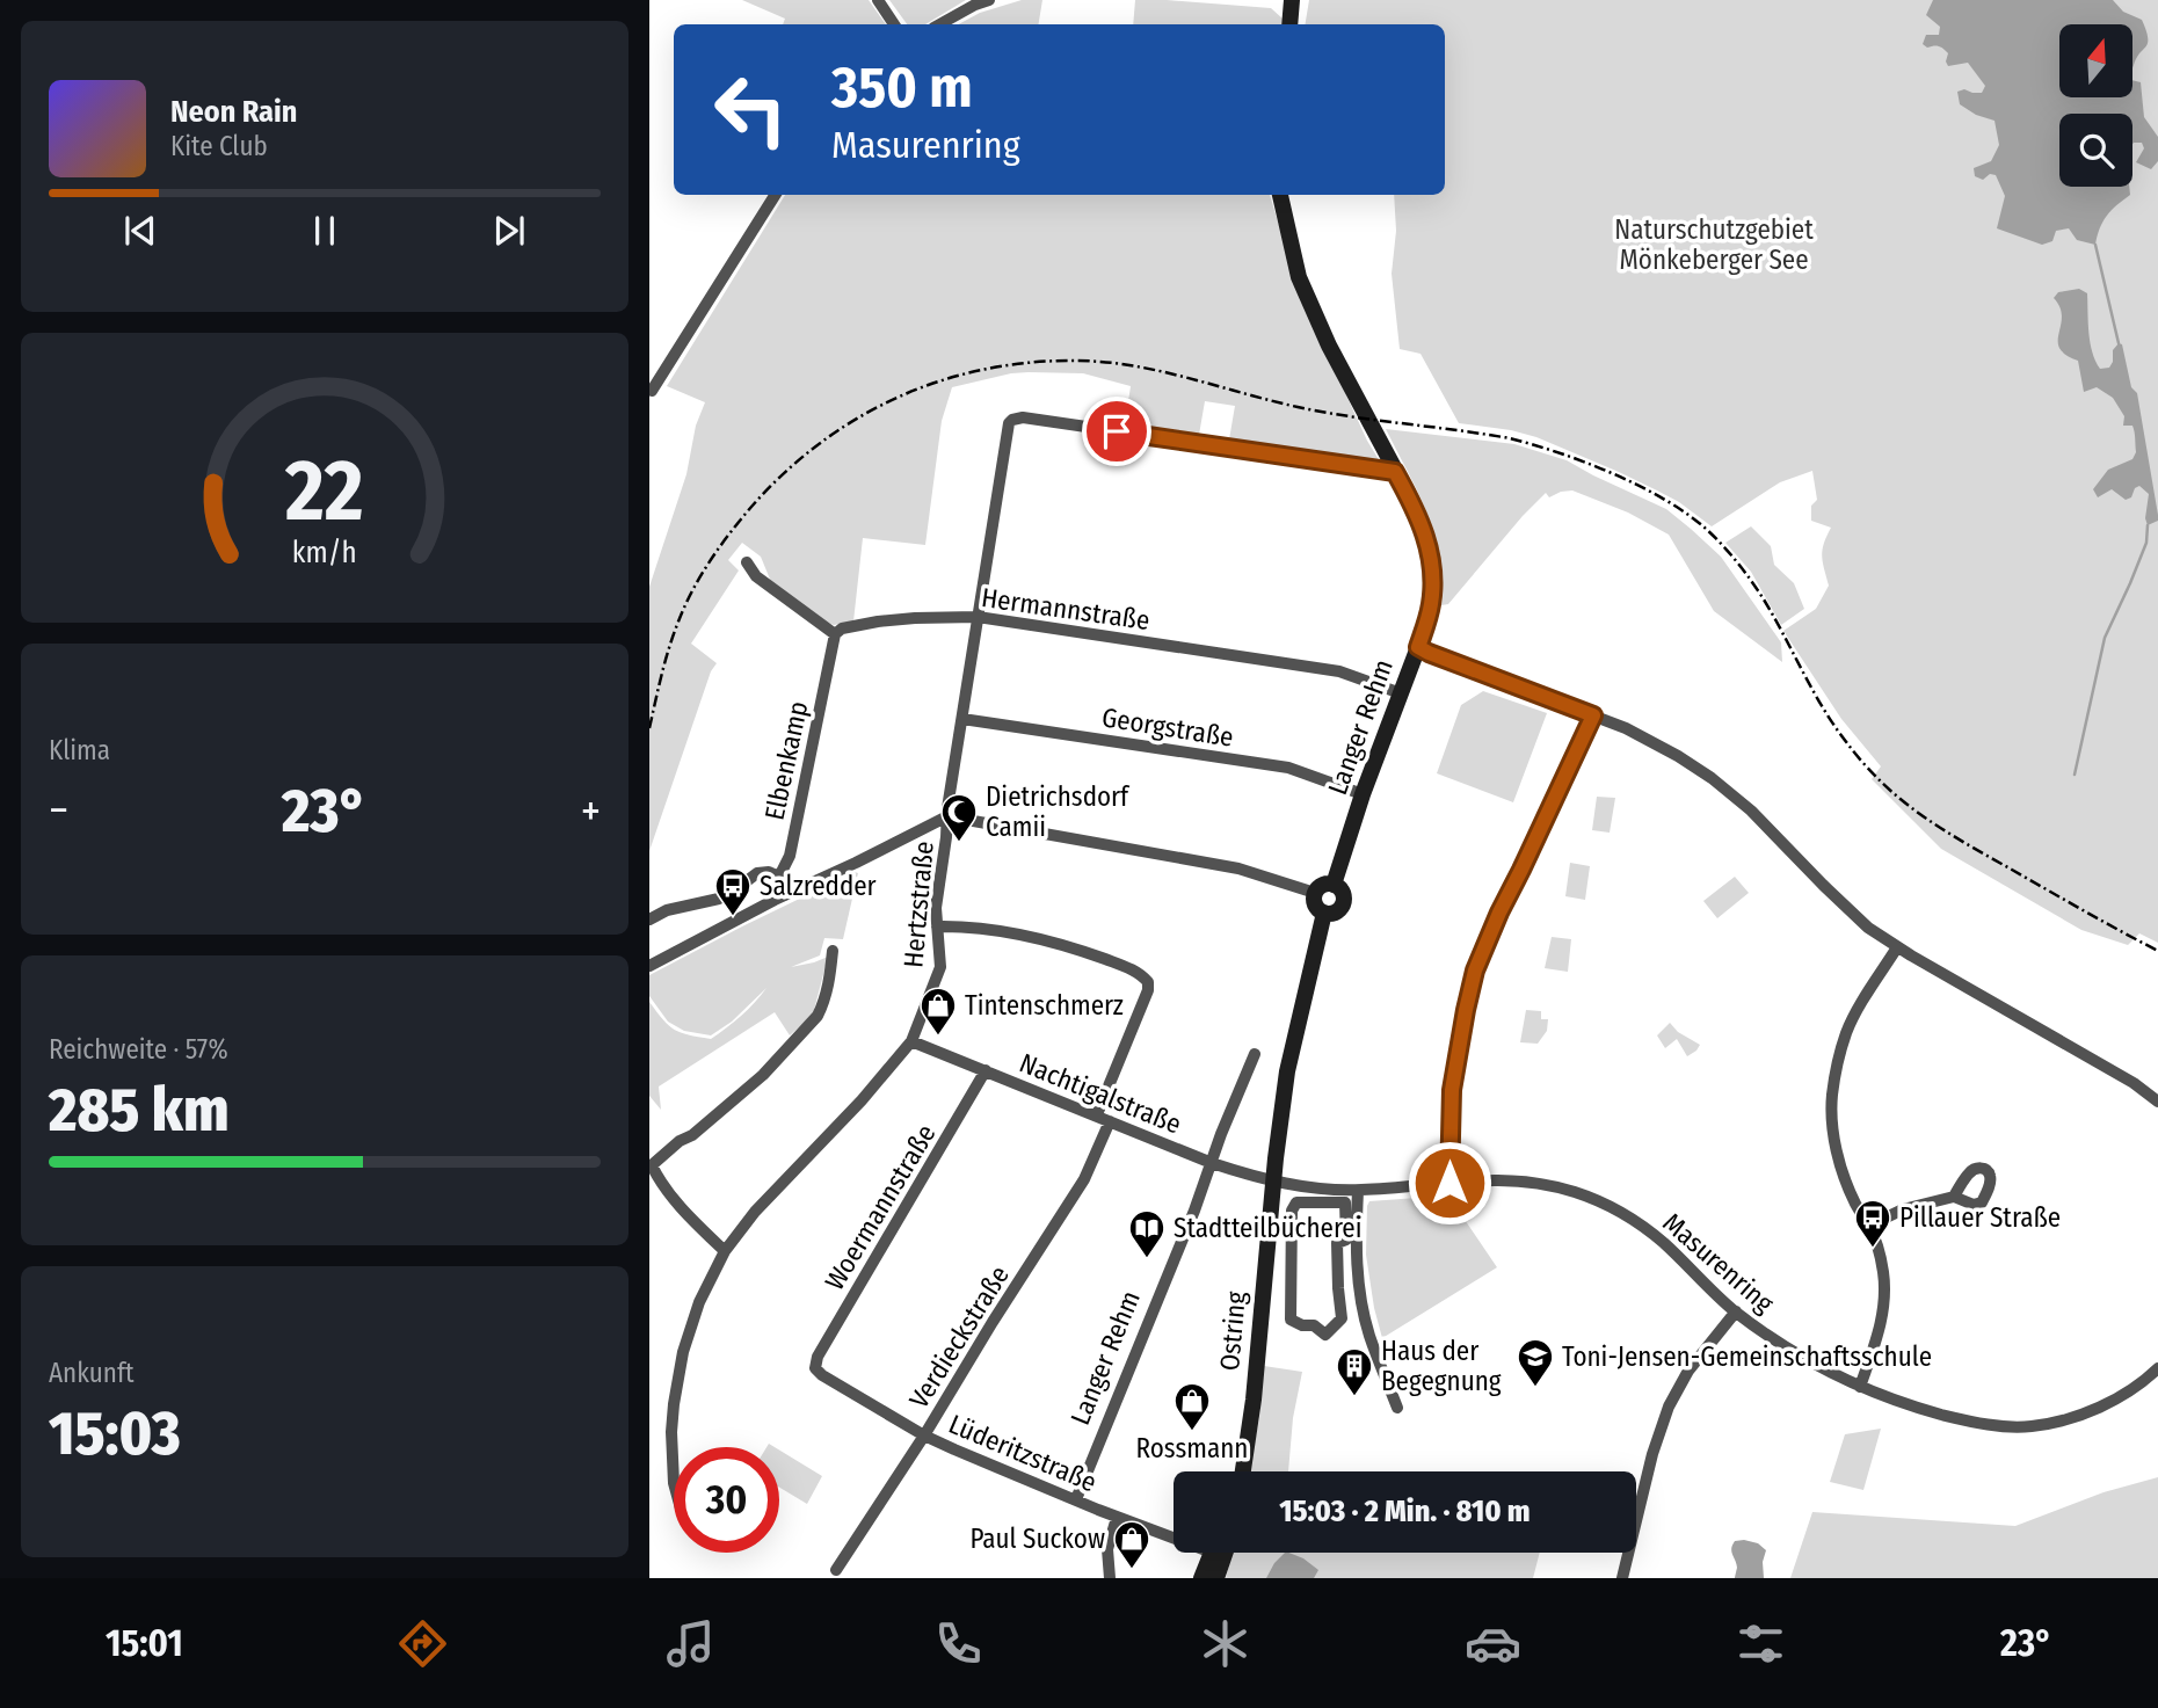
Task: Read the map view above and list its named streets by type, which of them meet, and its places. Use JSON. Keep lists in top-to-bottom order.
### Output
{
  "streets": {
    "street": [
      "Hermannstraße",
      "Georgstraße",
      "Langer Rehm",
      "Elbenkamp",
      "Hertzstraße",
      "Nachtigalstraße",
      "Woermannstraße",
      "Masurenring",
      "Ostring",
      "Verdieckstraße",
      "Lüderitzstraße"
    ]
  },
  "crossings": [
    ["Hermannstraße", "Langer Rehm"],
    ["Hermannstraße", "Elbenkamp"],
    ["Hermannstraße", "Hertzstraße"],
    ["Georgstraße", "Langer Rehm"],
    ["Georgstraße", "Hertzstraße"],
    ["Langer Rehm", "Hertzstraße"],
    ["Langer Rehm", "Nachtigalstraße"],
    ["Langer Rehm", "Lüderitzstraße"],
    ["Hertzstraße", "Nachtigalstraße"],
    ["Nachtigalstraße", "Woermannstraße"],
    ["Nachtigalstraße", "Masurenring"],
    ["Nachtigalstraße", "Ostring"],
    ["Nachtigalstraße", "Verdieckstraße"],
    ["Woermannstraße", "Lüderitzstraße"],
    ["Masurenring", "Ostring"],
    ["Verdieckstraße", "Lüderitzstraße"]
  ],
  "parks": ["Naturschutzgebiet Mönkeberger See"],
  "places": {
    "mosque": ["Dietrichsdorf Camii"],
    "bus stop": ["Salzredder", "Pillauer Straße"],
    "shop": ["Tintenschmerz", "Rossmann", "Paul Suckow"],
    "library": ["Stadtteilbücherei"],
    "school or university": ["Toni-Jensen-Gemeinschaftsschule"],
    "building": ["Haus der Begegnung"]
  },
  "north": "top",
  "page": {
    "turn": ["350 m", "Masurenring"],
    "song": ["Neon Rain", "Kite Club"],
    "tile": [
      "Klima",
      ["Reichweite · 57%", "285 km"],
      ["Ankunft", "15:03"]
    ],
    "heat": ["−", "23°", "+"],
    "limit": "30",
    "trip": "15:03 · 2 Min. · 810 m",
    "tabs": ["15:01", "23°"],
    "gauge": ["22", "km/h"]
  }
}
